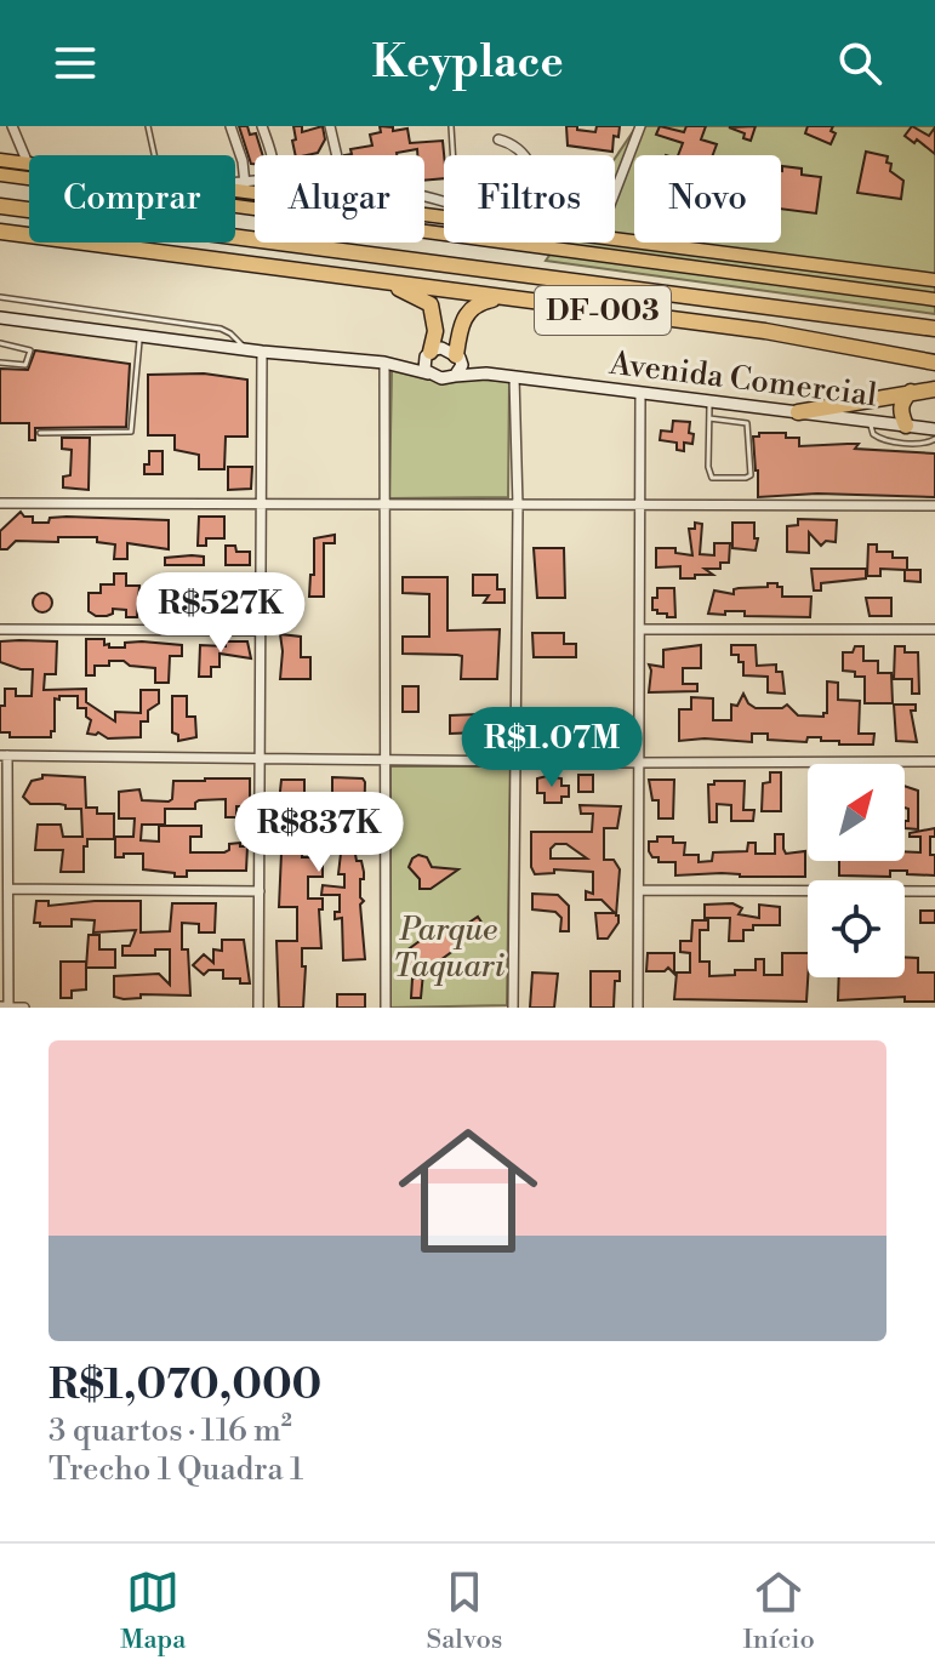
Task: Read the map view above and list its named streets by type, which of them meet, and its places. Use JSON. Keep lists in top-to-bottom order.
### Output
{
  "streets": {
    "highway": ["DF-003"],
    "street": ["Avenida Comercial"]
  },
  "parks": ["Parque Taquari"],
  "north": "top right",
  "page": {
    "header": "Keyplace",
    "chip": [
      "Comprar",
      "Alugar",
      "Filtros",
      "Novo"
    ],
    "price": ["R$527K", "R$1.07M", "R$837K"],
    "list": [
      {
        "name": "R$1,070,000",
        "note": "3 quartos · 116 m² · Trecho 1 Quadra 1"
      }
    ],
    "tabs": ["Mapa", "Salvos", "Início"]
  }
}
